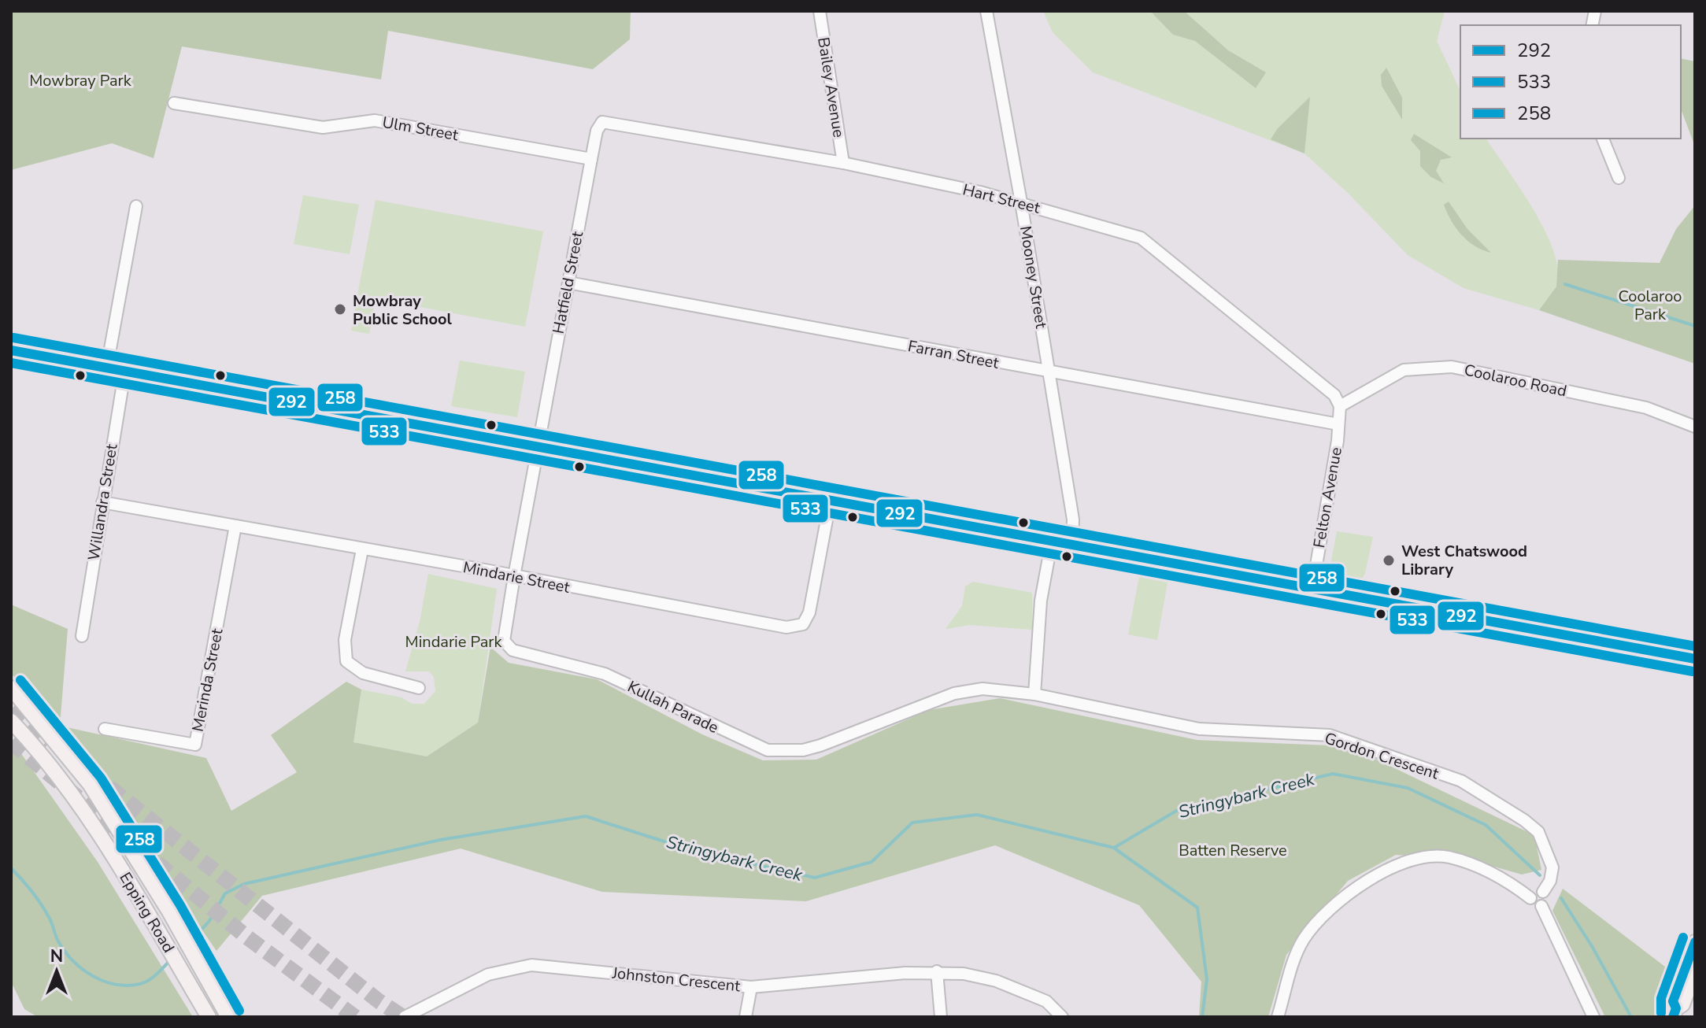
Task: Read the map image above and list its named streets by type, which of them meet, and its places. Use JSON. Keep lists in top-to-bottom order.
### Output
{
  "streets": {
    "main road": ["Epping Road"],
    "street": [
      "Bailey Avenue",
      "Ulm Street",
      "Hart Street",
      "Mooney Street",
      "Hatfield Street",
      "Farran Street",
      "Coolaroo Road",
      "Felton Avenue",
      "Willandra Street",
      "Mindarie Street",
      "Merinda Street",
      "Kullah Parade",
      "Gordon Crescent",
      "Johnston Crescent"
    ]
  },
  "crossings": [
    ["Bailey Avenue", "Hart Street"],
    ["Ulm Street", "Hatfield Street"],
    ["Hart Street", "Mooney Street"],
    ["Hart Street", "Hatfield Street"],
    ["Hart Street", "Coolaroo Road"],
    ["Hart Street", "Felton Avenue"],
    ["Mooney Street", "Farran Street"],
    ["Hatfield Street", "Farran Street"],
    ["Hatfield Street", "Kullah Parade"],
    ["Farran Street", "Felton Avenue"],
    ["Coolaroo Road", "Felton Avenue"],
    ["Willandra Street", "Mindarie Street"],
    ["Mindarie Street", "Merinda Street"],
    ["Mindarie Street", "Kullah Parade"],
    ["Kullah Parade", "Gordon Crescent"]
  ],
  "water": ["Stringybark Creek"],
  "parks": [
    "Mowbray Park",
    "Coolaroo Park",
    "Mindarie Park",
    "Batten Reserve"
  ],
  "places": ["Mowbray Public School", "West Chatswood Library"],
  "lines": ["transit line 258", "transit line 292", "transit line 533"],
  "legend": ["292", "533", "258"],
  "north": "top"
}
